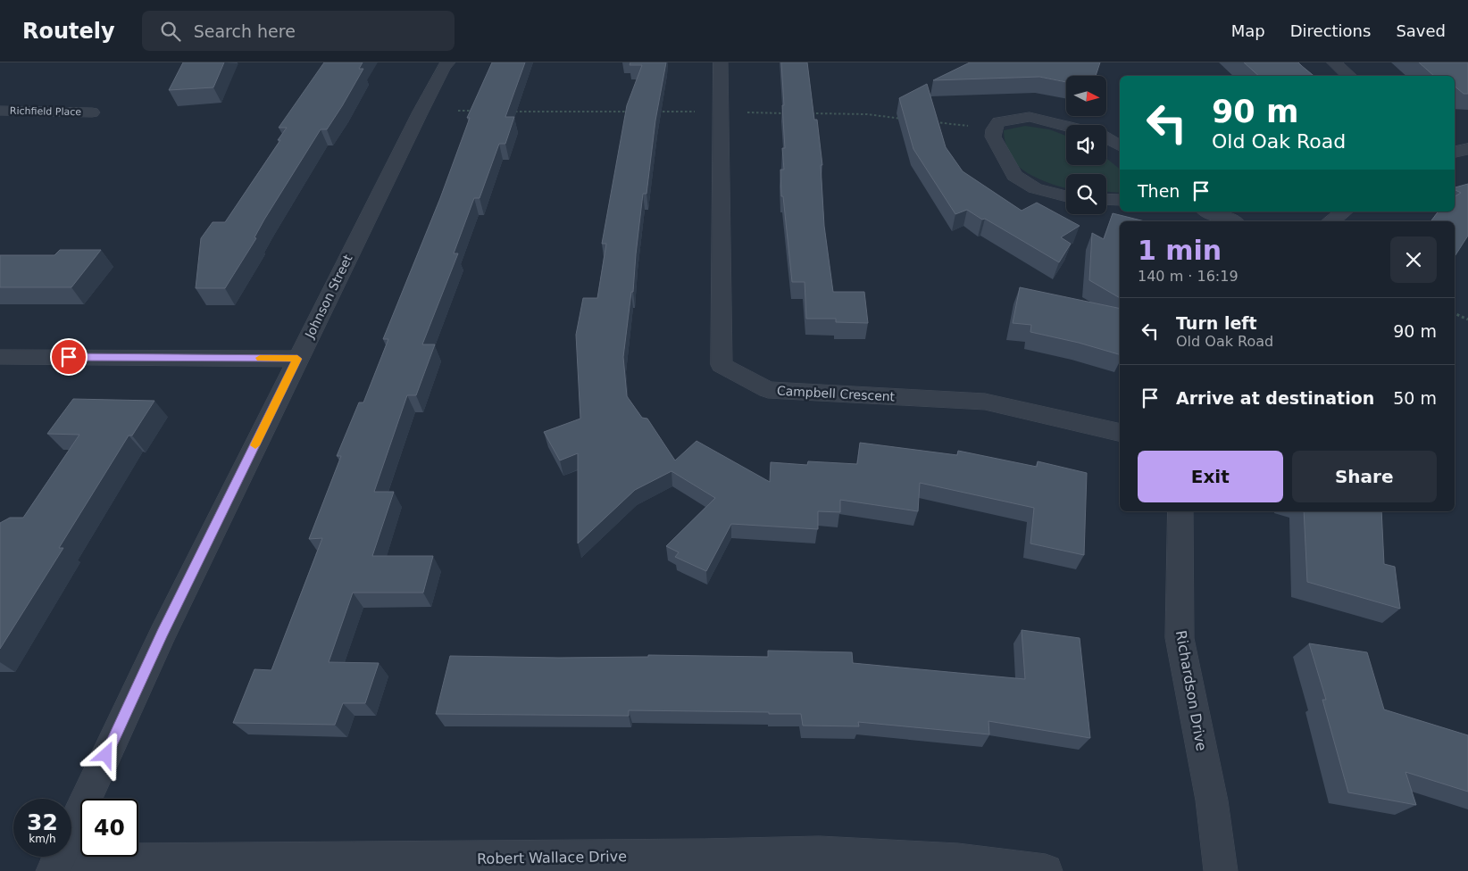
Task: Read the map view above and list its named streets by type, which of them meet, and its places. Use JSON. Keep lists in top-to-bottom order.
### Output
{
  "streets": {
    "street": [
      "Richfield Place",
      "Johnson Street",
      "Campbell Crescent",
      "Richardson Drive",
      "Robert Wallace Drive"
    ]
  },
  "crossings": [
    ["Johnson Street", "Robert Wallace Drive"]
  ],
  "north": "right",
  "page": {
    "header": "Routely",
    "search": "Search here",
    "nav": ["Map", "Directions", "Saved"],
    "turn": ["90 m", "Old Oak Road"],
    "then": "Then",
    "heading": ["1 min", "140 m · 16:19"],
    "list": [
      {
        "name": "Turn left",
        "note": "Old Oak Road",
        "value": "90 m"
      },
      {
        "name": "Arrive at destination",
        "value": "50 m"
      }
    ],
    "buttons": ["Exit", "Share"],
    "speed": "32 km/h",
    "limit": "40"
  }
}
